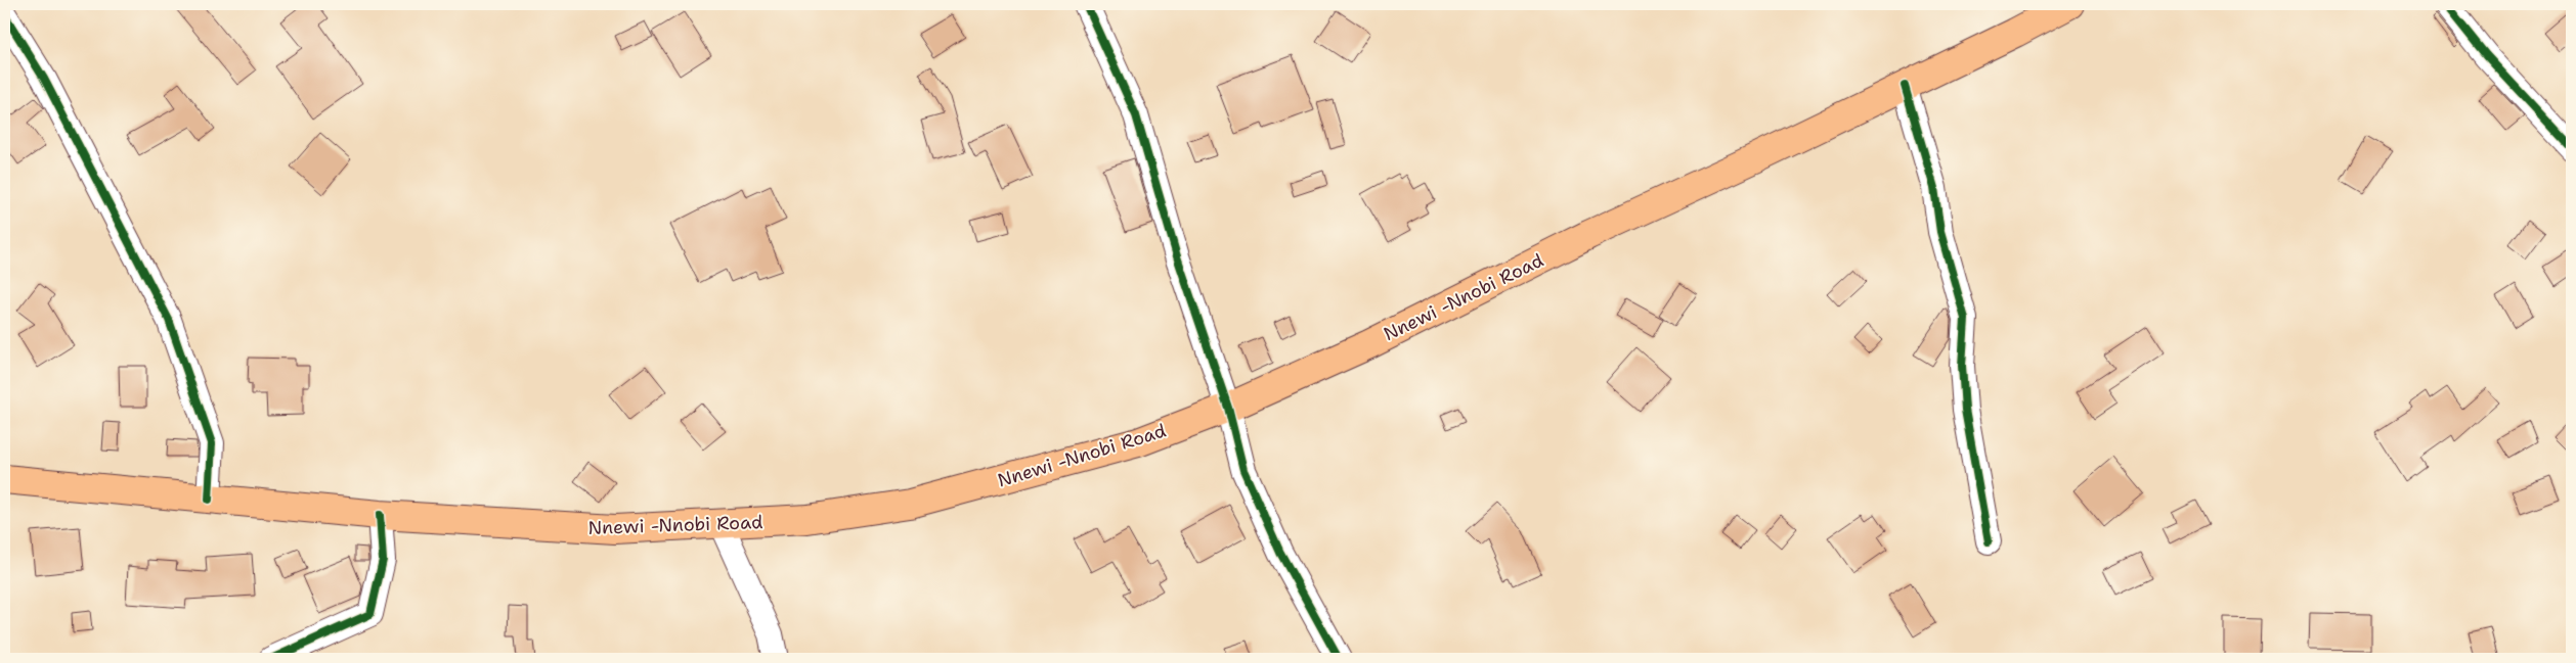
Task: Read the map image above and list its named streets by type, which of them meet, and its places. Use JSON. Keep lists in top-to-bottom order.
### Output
{
  "streets": {
    "main road": ["Nnewi -Nnobi Road"]
  }
}
